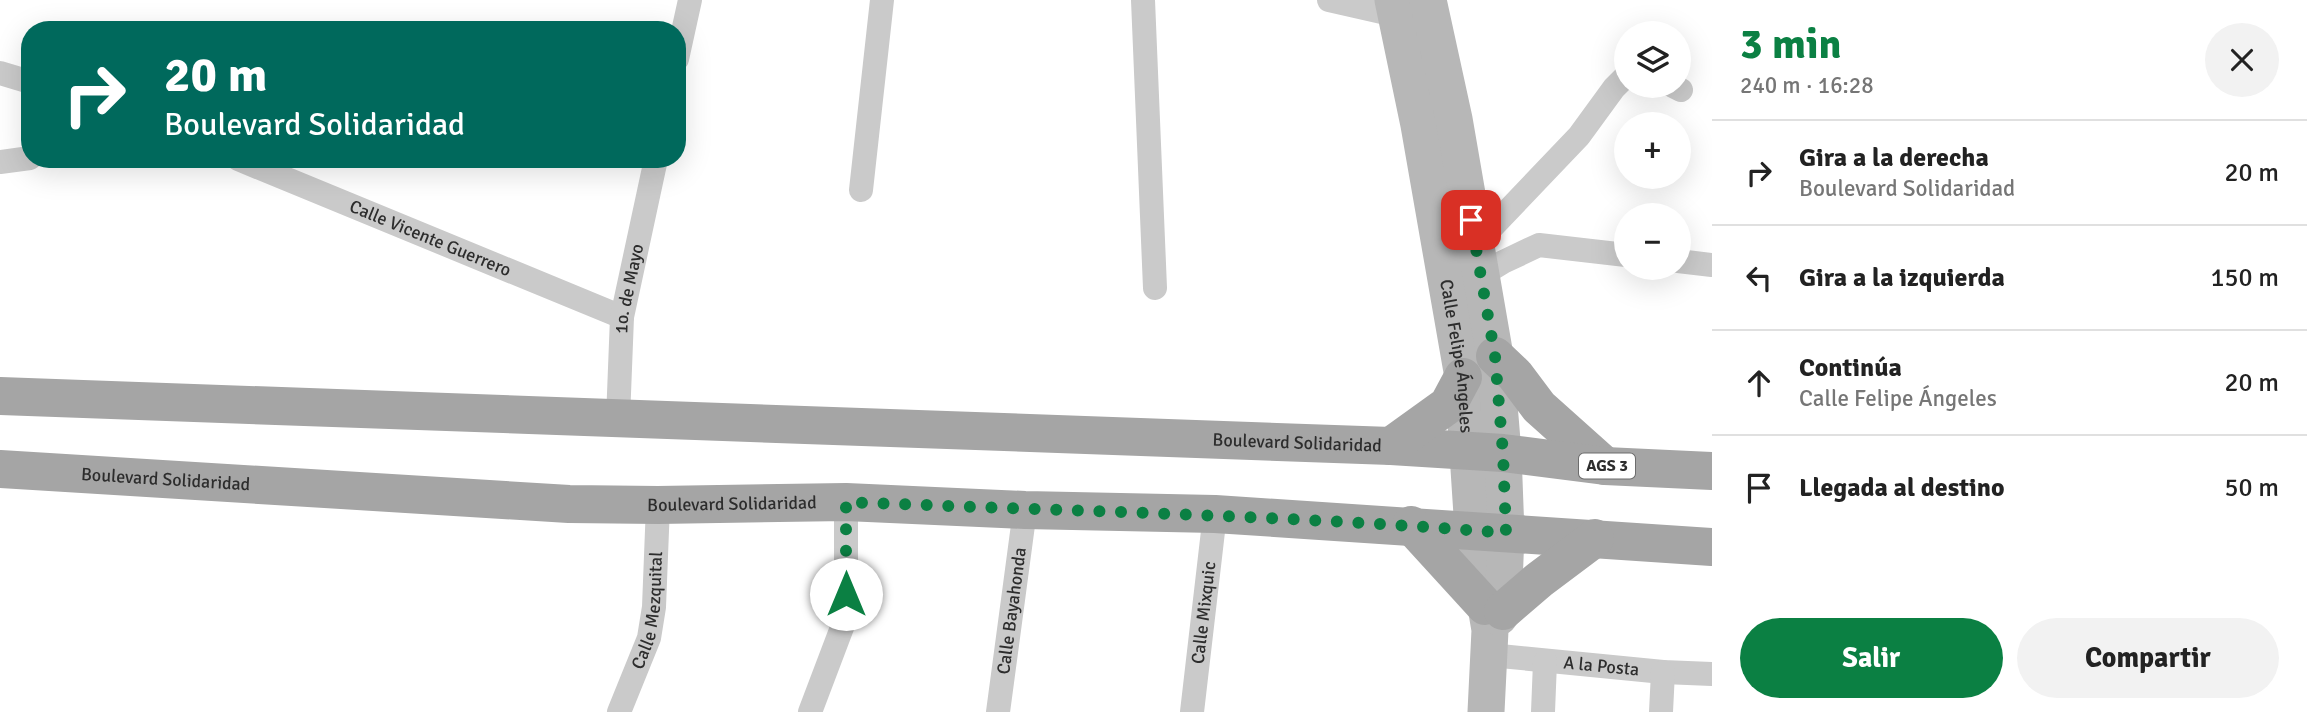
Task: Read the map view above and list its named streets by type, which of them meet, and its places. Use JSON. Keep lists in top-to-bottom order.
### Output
{
  "streets": {
    "main road": ["Boulevard Solidaridad", "AGS 3"],
    "street": [
      "Calle Vicente Guerrero",
      "1o. de Mayo",
      "Calle Felipe Ángeles",
      "Calle Mezquital",
      "Calle Bayahonda",
      "Calle Mixquic",
      "A la Posta"
    ]
  },
  "crossings": [
    ["Calle Vicente Guerrero", "1o. de Mayo"],
    ["1o. de Mayo", "Boulevard Solidaridad"],
    ["Calle Felipe Ángeles", "Boulevard Solidaridad"],
    ["Calle Felipe Ángeles", "AGS 3"],
    ["Boulevard Solidaridad", "AGS 3"],
    ["Boulevard Solidaridad", "Calle Mezquital"],
    ["Boulevard Solidaridad", "Calle Bayahonda"],
    ["Boulevard Solidaridad", "Calle Mixquic"]
  ],
  "page": {
    "heading": ["3 min", "240 m · 16:28"],
    "map_buttons": ["+", "−"],
    "turn": ["20 m", "Boulevard Solidaridad"],
    "list": [
      {
        "name": "Gira a la derecha",
        "note": "Boulevard Solidaridad",
        "value": "20 m"
      },
      {
        "name": "Gira a la izquierda",
        "value": "150 m"
      },
      {
        "name": "Continúa",
        "note": "Calle Felipe Ángeles",
        "value": "20 m"
      },
      {
        "name": "Llegada al destino",
        "value": "50 m"
      }
    ],
    "buttons": ["Salir", "Compartir"]
  }
}
